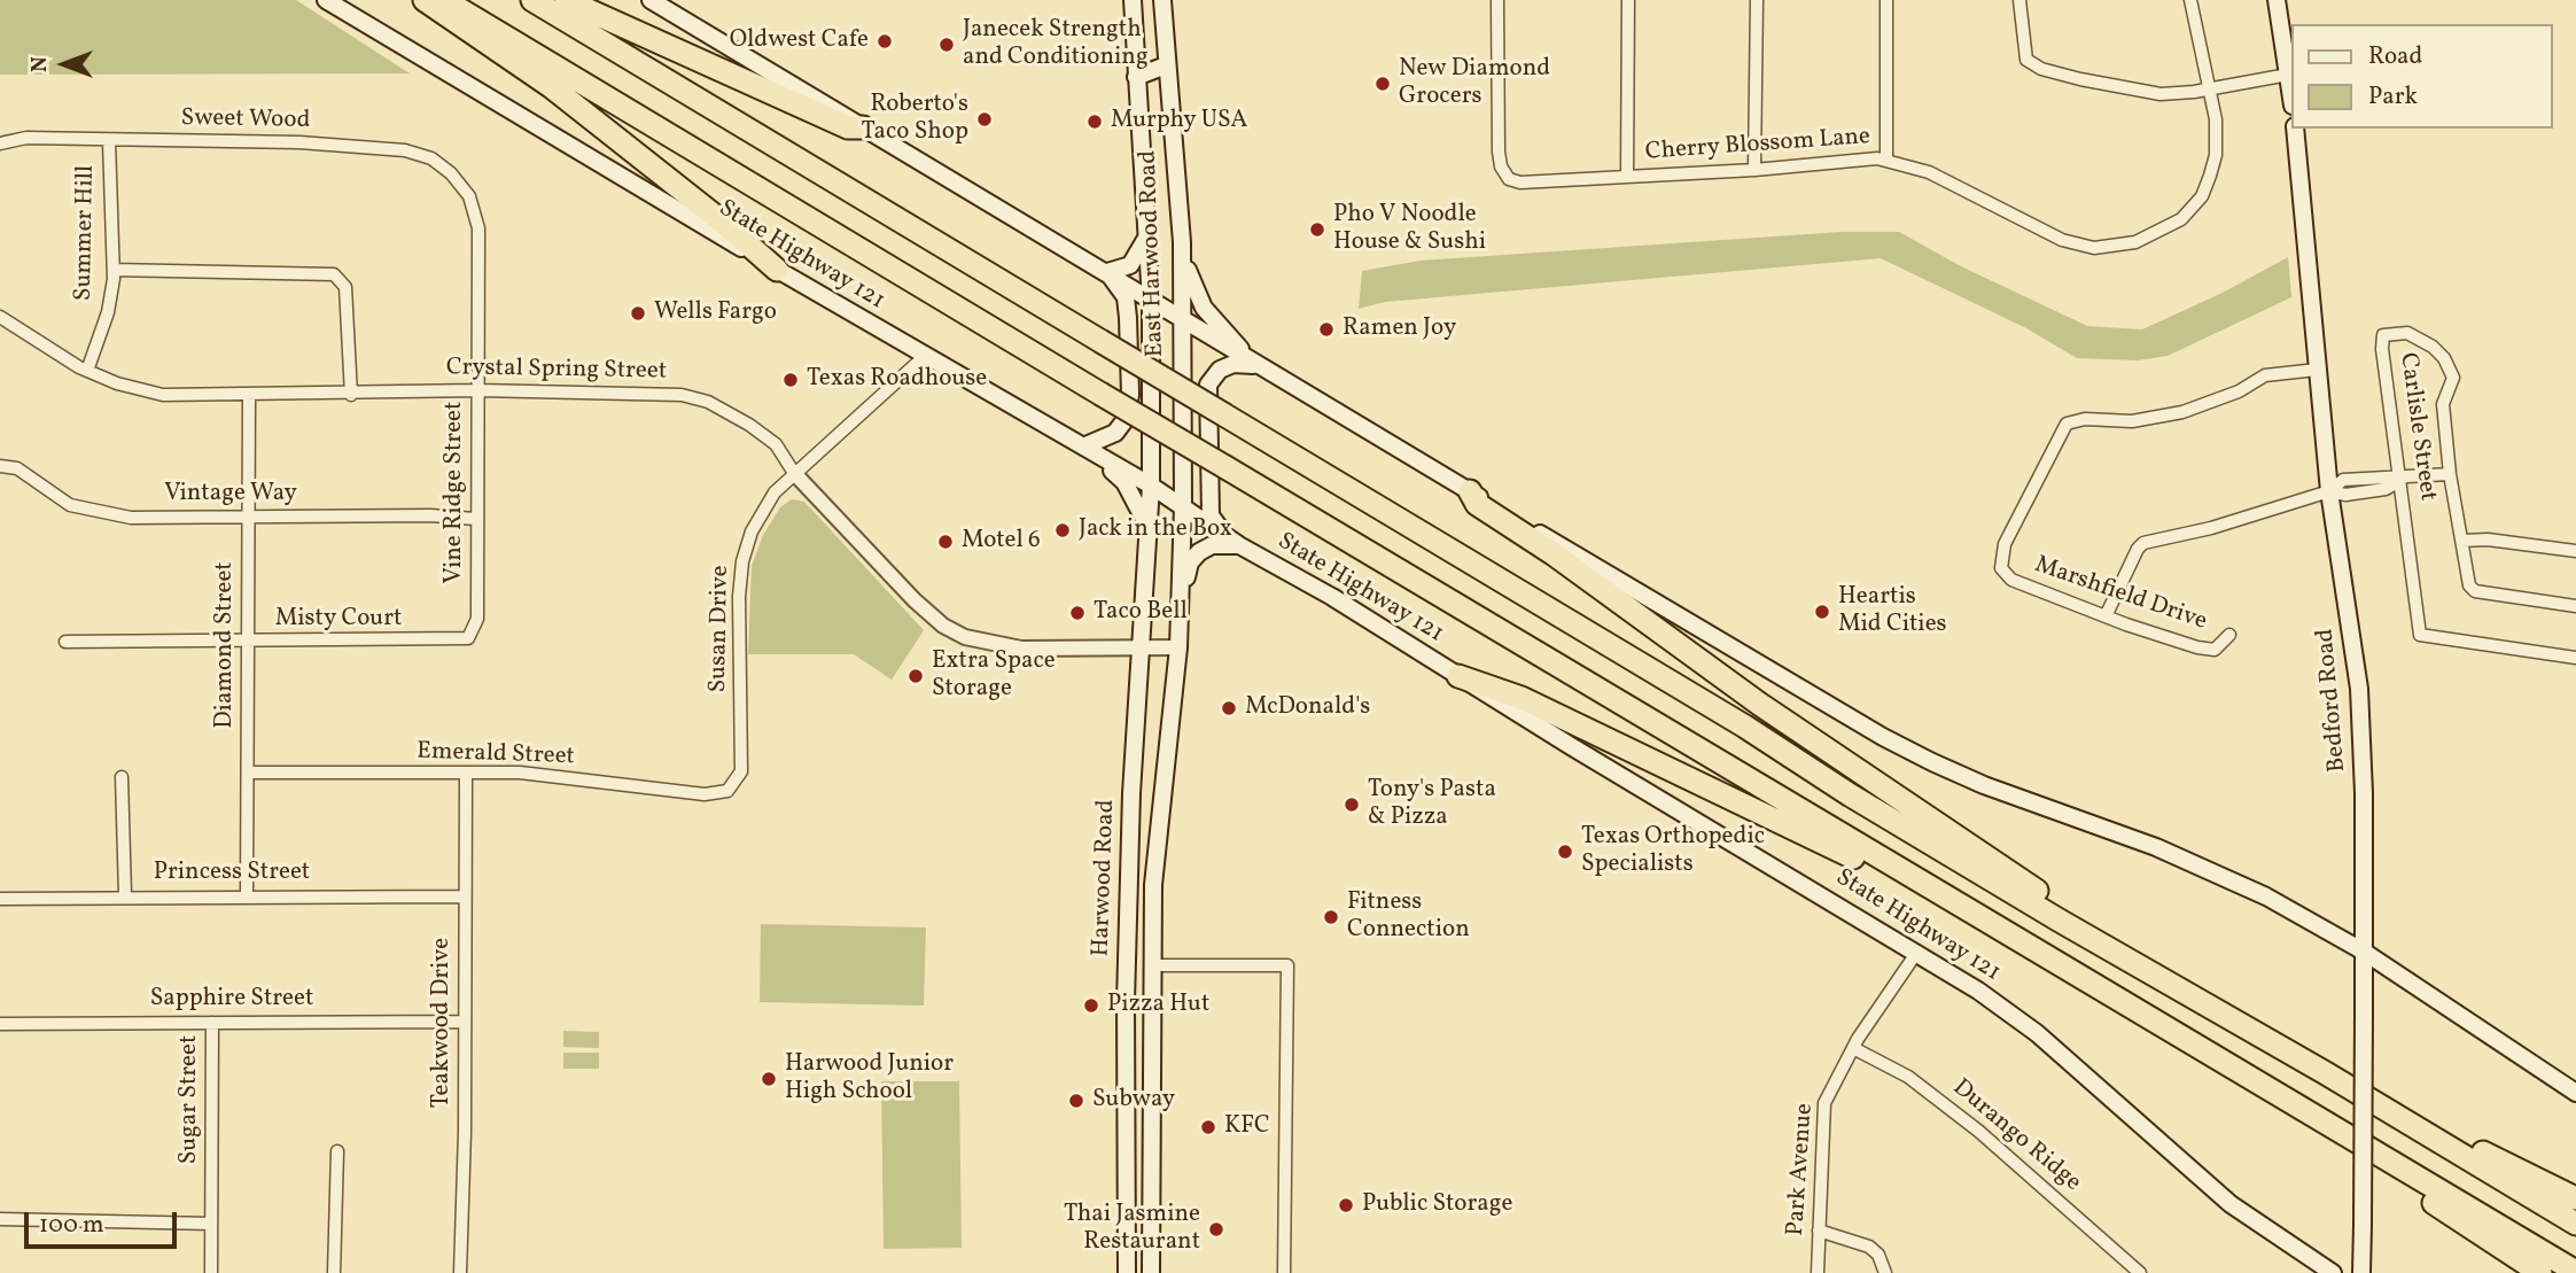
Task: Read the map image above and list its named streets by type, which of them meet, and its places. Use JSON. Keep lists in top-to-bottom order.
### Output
{
  "streets": {
    "main road": [
      "East Harwood Road",
      "State Highway 121",
      "Bedford Road",
      "Harwood Road"
    ],
    "street": [
      "Sweet Wood",
      "Cherry Blossom Lane",
      "Summer Hill",
      "Crystal Spring Street",
      "Carlisle Street",
      "Vine Ridge Street",
      "Vintage Way",
      "Marshfield Drive",
      "Misty Court",
      "Susan Drive",
      "Diamond Street",
      "Emerald Street",
      "Princess Street",
      "Sapphire Street",
      "Teakwood Drive",
      "Sugar Street",
      "Durango Ridge",
      "Park Avenue"
    ]
  },
  "crossings": [
    ["Sweet Wood", "Summer Hill"],
    ["Sweet Wood", "Vine Ridge Street"],
    ["Summer Hill", "Crystal Spring Street"],
    ["East Harwood Road", "State Highway 121"],
    ["East Harwood Road", "Harwood Road"],
    ["State Highway 121", "Susan Drive"],
    ["State Highway 121", "Harwood Road"],
    ["State Highway 121", "Park Avenue"],
    ["Crystal Spring Street", "Vine Ridge Street"],
    ["Crystal Spring Street", "Susan Drive"],
    ["Crystal Spring Street", "Diamond Street"],
    ["Crystal Spring Street", "Harwood Road"],
    ["Vine Ridge Street", "Vintage Way"],
    ["Vine Ridge Street", "Misty Court"],
    ["Vintage Way", "Diamond Street"],
    ["Marshfield Drive", "Bedford Road"],
    ["Misty Court", "Diamond Street"],
    ["Susan Drive", "Emerald Street"],
    ["Diamond Street", "Emerald Street"],
    ["Diamond Street", "Princess Street"],
    ["Emerald Street", "Teakwood Drive"],
    ["Princess Street", "Teakwood Drive"],
    ["Sapphire Street", "Teakwood Drive"],
    ["Sapphire Street", "Sugar Street"],
    ["Durango Ridge", "Park Avenue"]
  ],
  "places": [
    "Oldwest Cafe",
    "Janecek Strength and Conditioning",
    "New Diamond Grocers",
    "Roberto's Taco Shop",
    "Murphy USA",
    "Pho V Noodle House & Sushi",
    "Wells Fargo",
    "Ramen Joy",
    "Texas Roadhouse",
    "Jack in the Box",
    "Motel 6",
    "Heartis Mid Cities",
    "Taco Bell",
    "Extra Space Storage",
    "McDonald's",
    "Tony's Pasta & Pizza",
    "Texas Orthopedic Specialists",
    "Fitness Connection",
    "Pizza Hut",
    "Harwood Junior High School",
    "Subway",
    "KFC",
    "Public Storage",
    "Thai Jasmine Restaurant"
  ],
  "legend": ["Road", "Park"],
  "scale_bar": "100 m",
  "north": "left"
}
